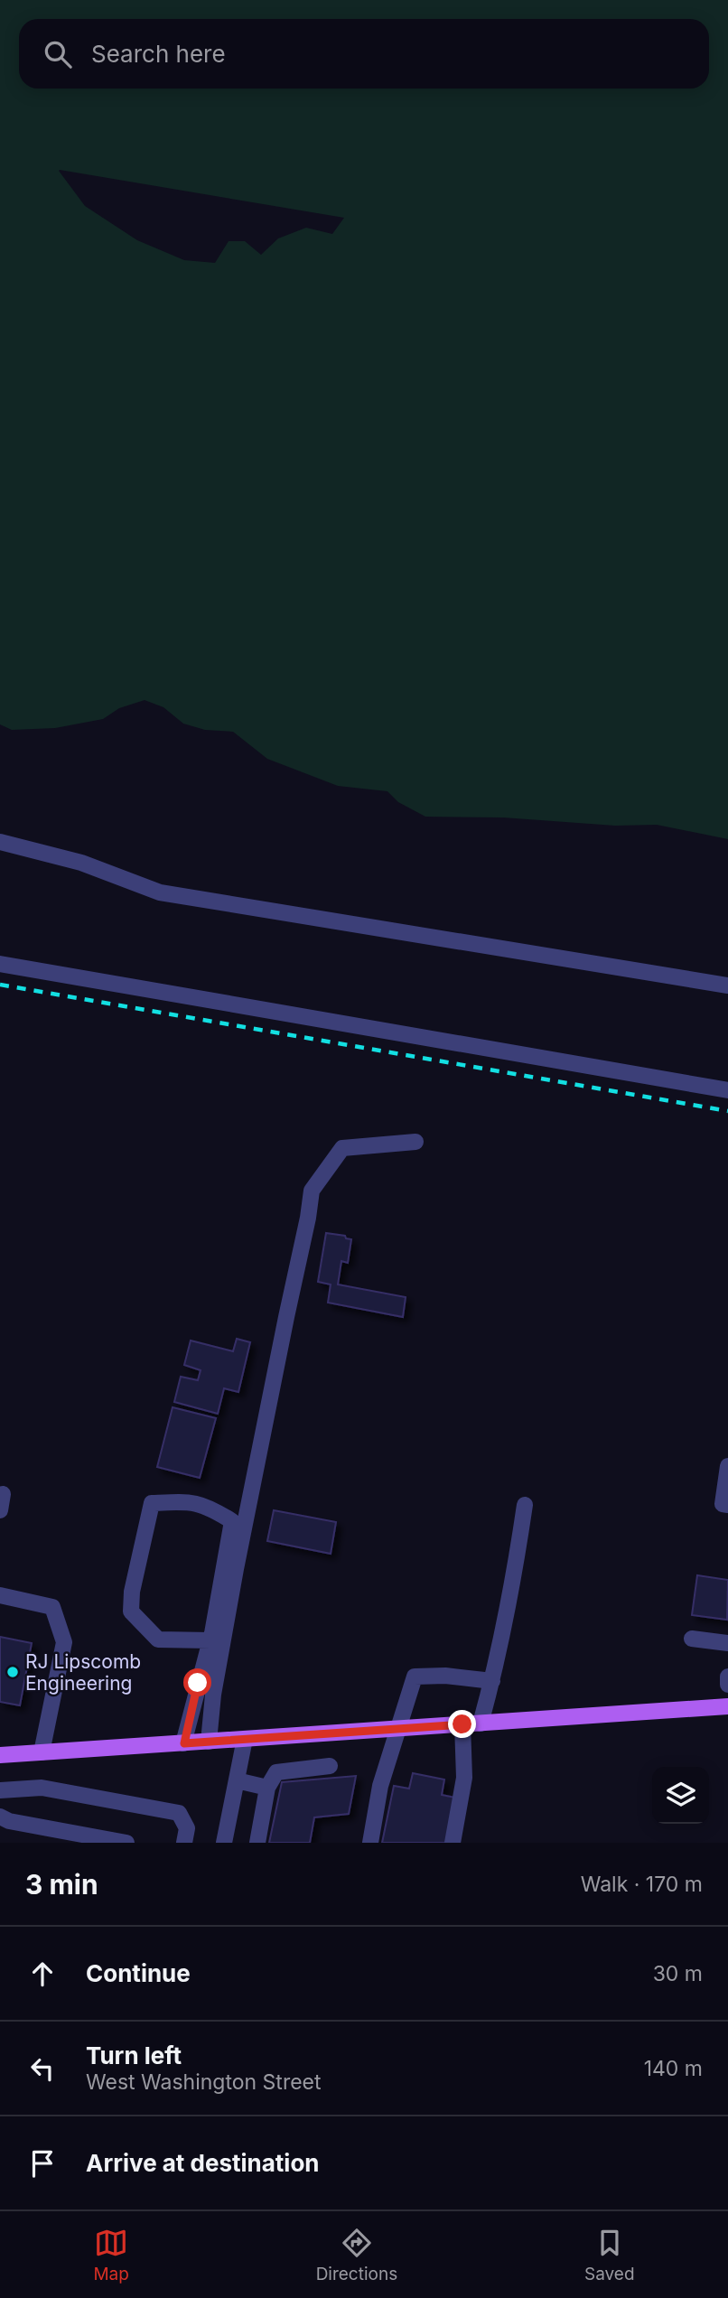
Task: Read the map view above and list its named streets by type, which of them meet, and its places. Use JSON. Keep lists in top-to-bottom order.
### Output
{
  "places": ["RJ Lipscomb Engineering"],
  "page": {
    "search": "Search here",
    "heading": ["3 min", "Walk · 170 m"],
    "list": [
      ["Continue", "30 m"],
      ["Turn left", "West Washington Street", "140 m"],
      "Arrive at destination"
    ],
    "nav": ["Map", "Directions", "Saved"]
  }
}
